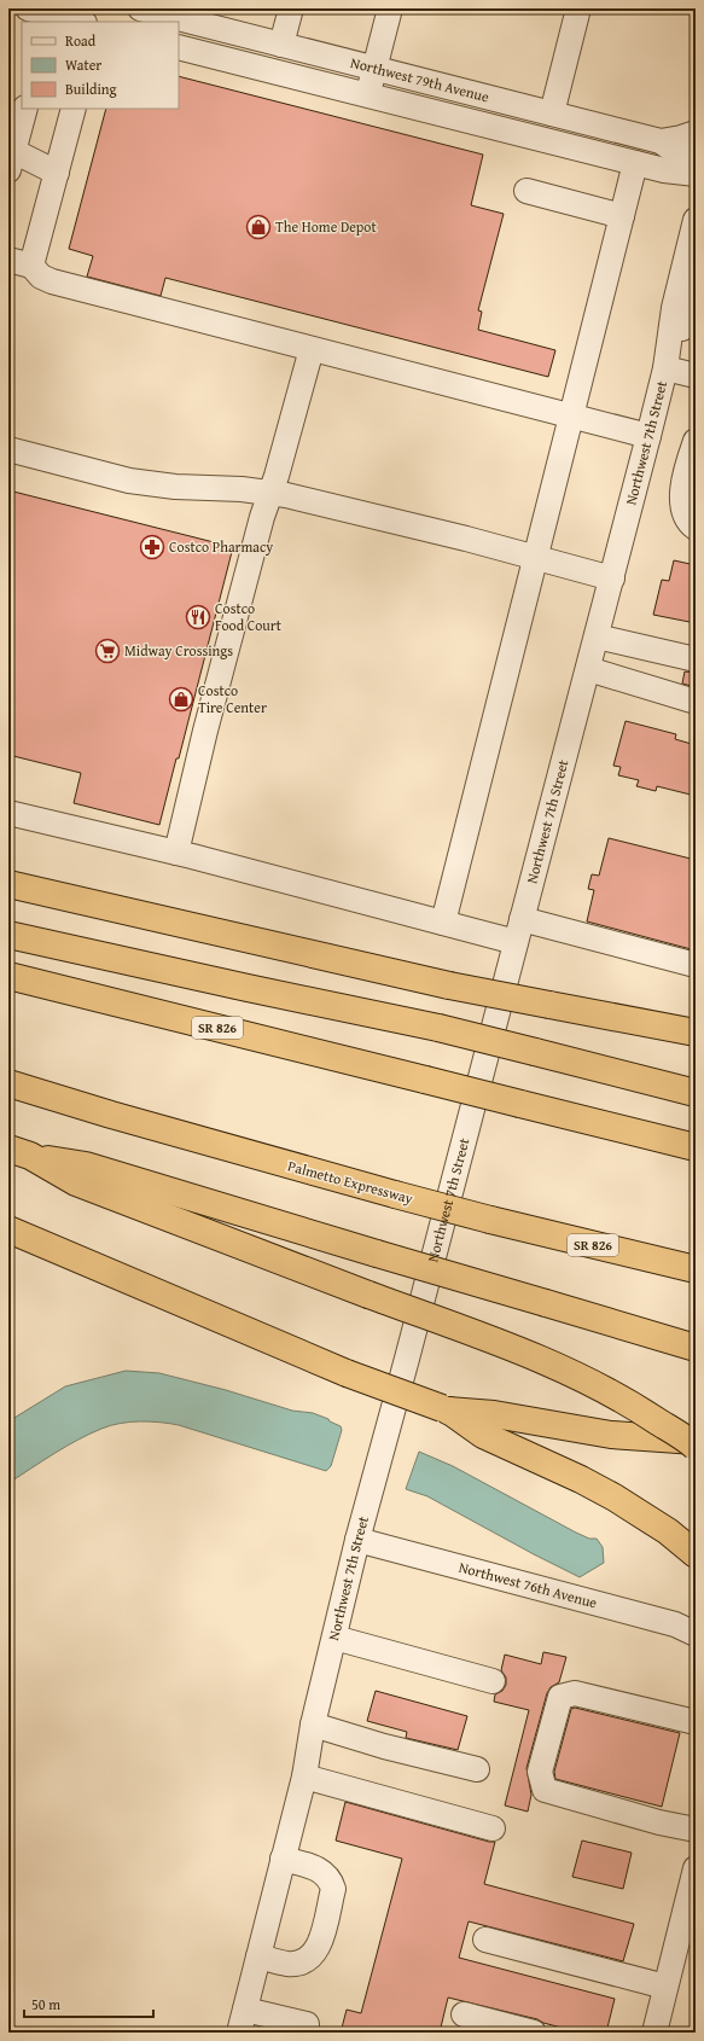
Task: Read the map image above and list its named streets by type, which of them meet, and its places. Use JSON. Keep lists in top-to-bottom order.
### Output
{
  "streets": {
    "highway": ["SR 826", "Palmetto Expressway"],
    "street": ["Northwest 79th Avenue", "Northwest 7th Street", "Northwest 76th Avenue"]
  },
  "crossings": [
    ["Northwest 7th Street", "Northwest 76th Avenue"]
  ],
  "places": {
    "shop": ["The Home Depot", "Costco Tire Center"],
    "pharmacy": ["Costco Pharmacy"],
    "restaurant": ["Costco Food Court"],
    "supermarket": ["Midway Crossings"]
  },
  "legend": ["Road", "Water", "Building"],
  "scale_bar": "50 m"
}
